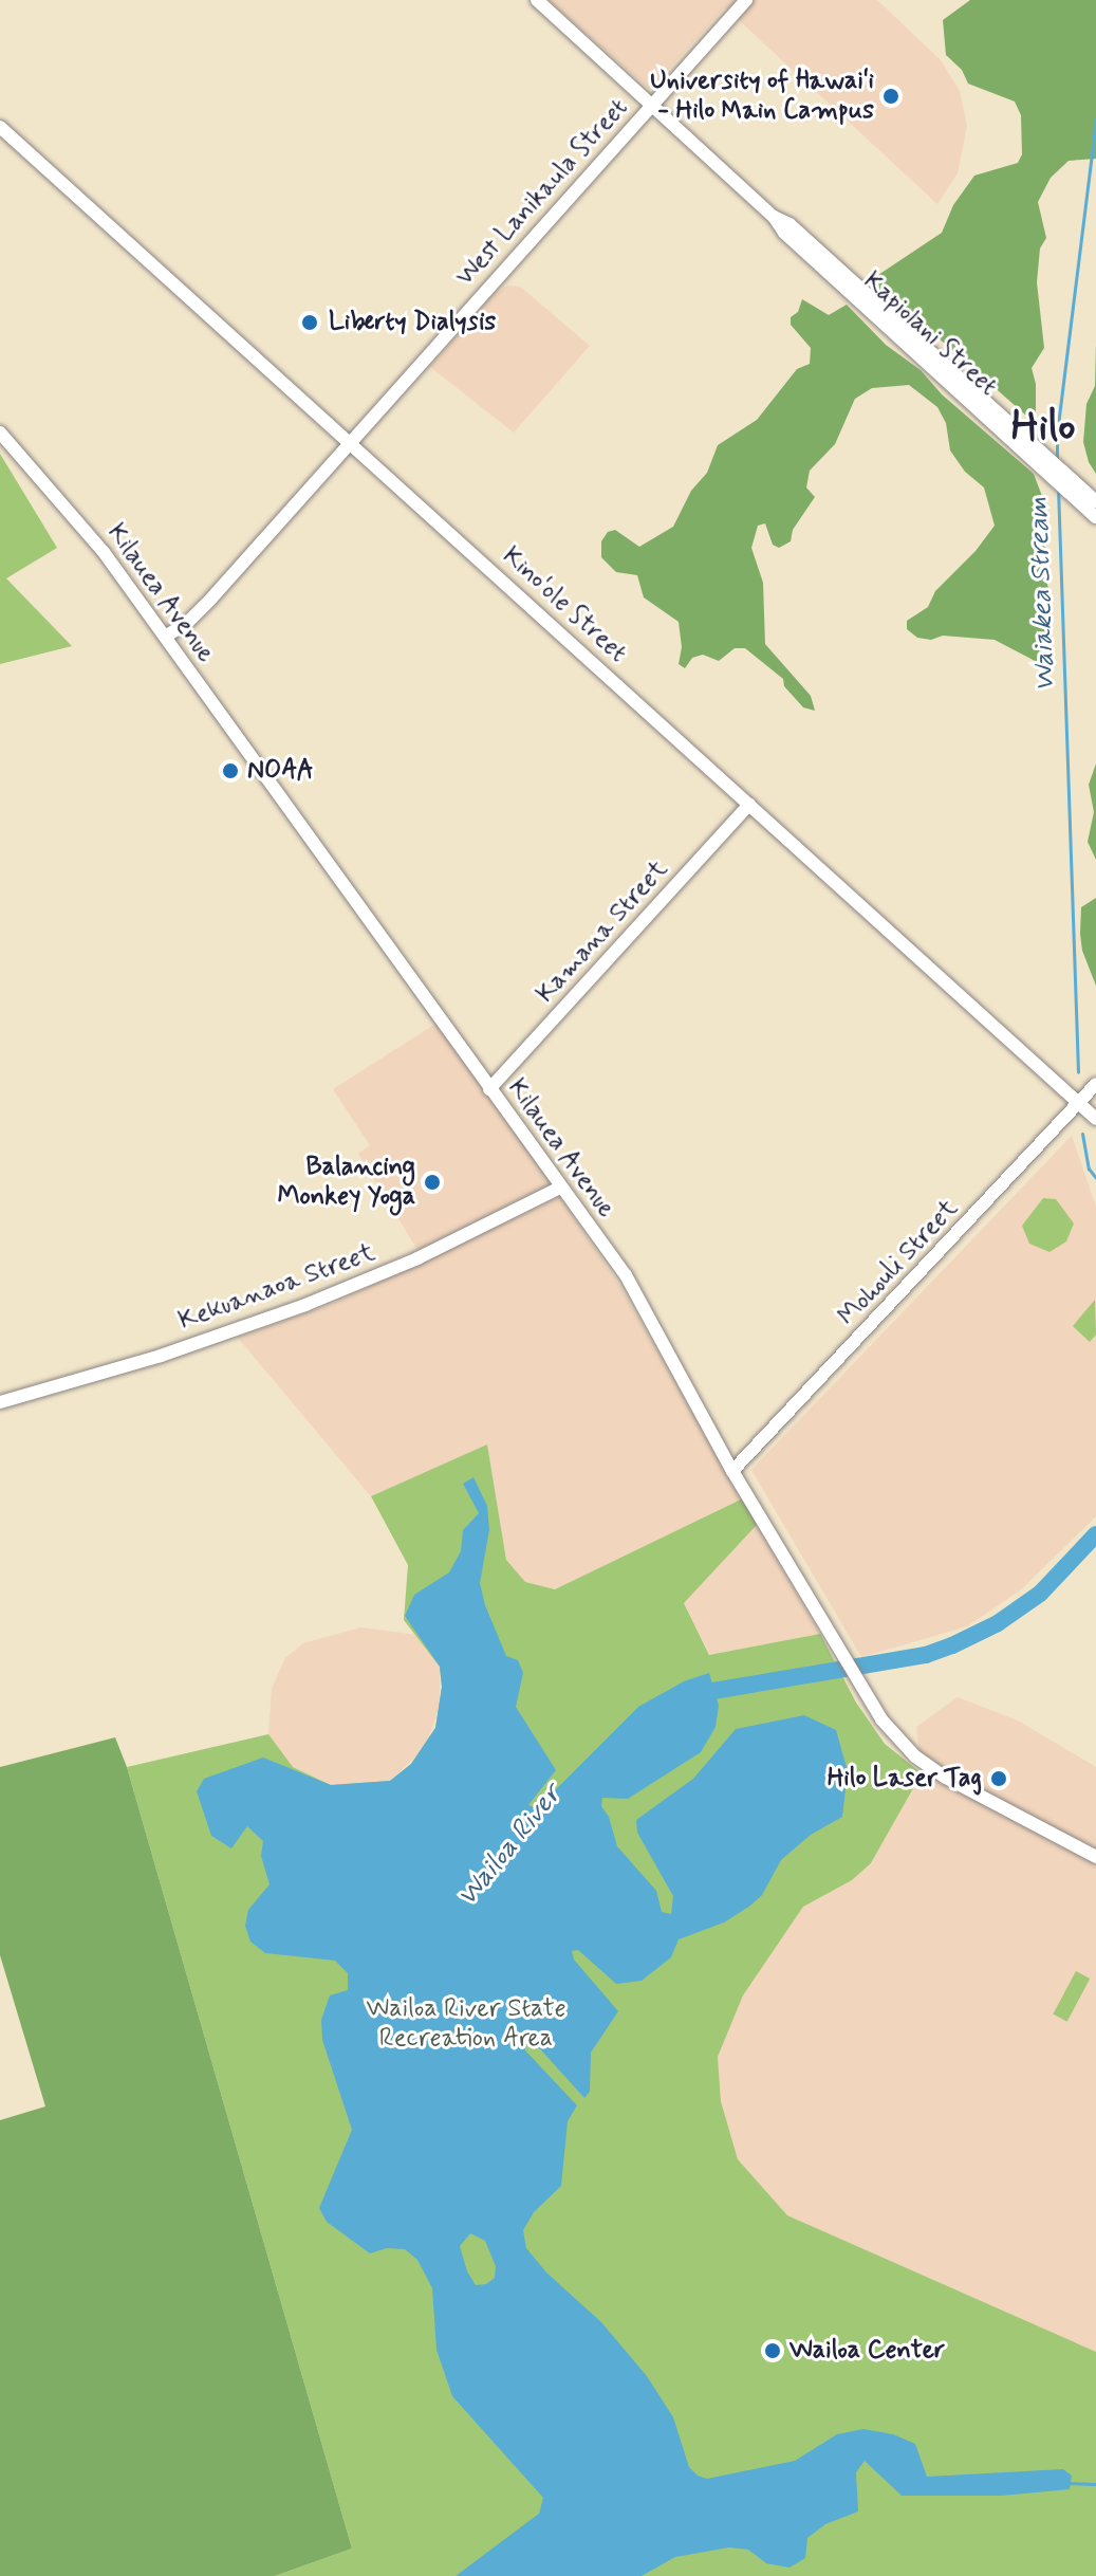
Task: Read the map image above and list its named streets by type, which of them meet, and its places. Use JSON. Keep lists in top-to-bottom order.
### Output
{
  "streets": {
    "street": [
      "West Lanikaula Street",
      "Kapiolani Street",
      "Kilauea Avenue",
      "Kinoʻole Street",
      "Kamana Street",
      "Mohouli Street",
      "Kekuanaoa Street"
    ]
  },
  "crossings": [
    ["West Lanikaula Street", "Kapiolani Street"],
    ["West Lanikaula Street", "Kilauea Avenue"],
    ["West Lanikaula Street", "Kinoʻole Street"],
    ["Kilauea Avenue", "Kamana Street"],
    ["Kilauea Avenue", "Mohouli Street"],
    ["Kilauea Avenue", "Kekuanaoa Street"],
    ["Kinoʻole Street", "Kamana Street"],
    ["Kinoʻole Street", "Mohouli Street"]
  ],
  "districts": ["Hilo"],
  "water": ["Waiakea Stream", "Wailoa River"],
  "parks": ["Wailoa River State Recreation Area"],
  "places": [
    "University of Hawaiʻi - Hilo Main Campus",
    "Liberty Dialysis",
    "NOAA",
    "Balancing Monkey Yoga",
    "Hilo Laser Tag",
    "Wailoa Center"
  ]
}
